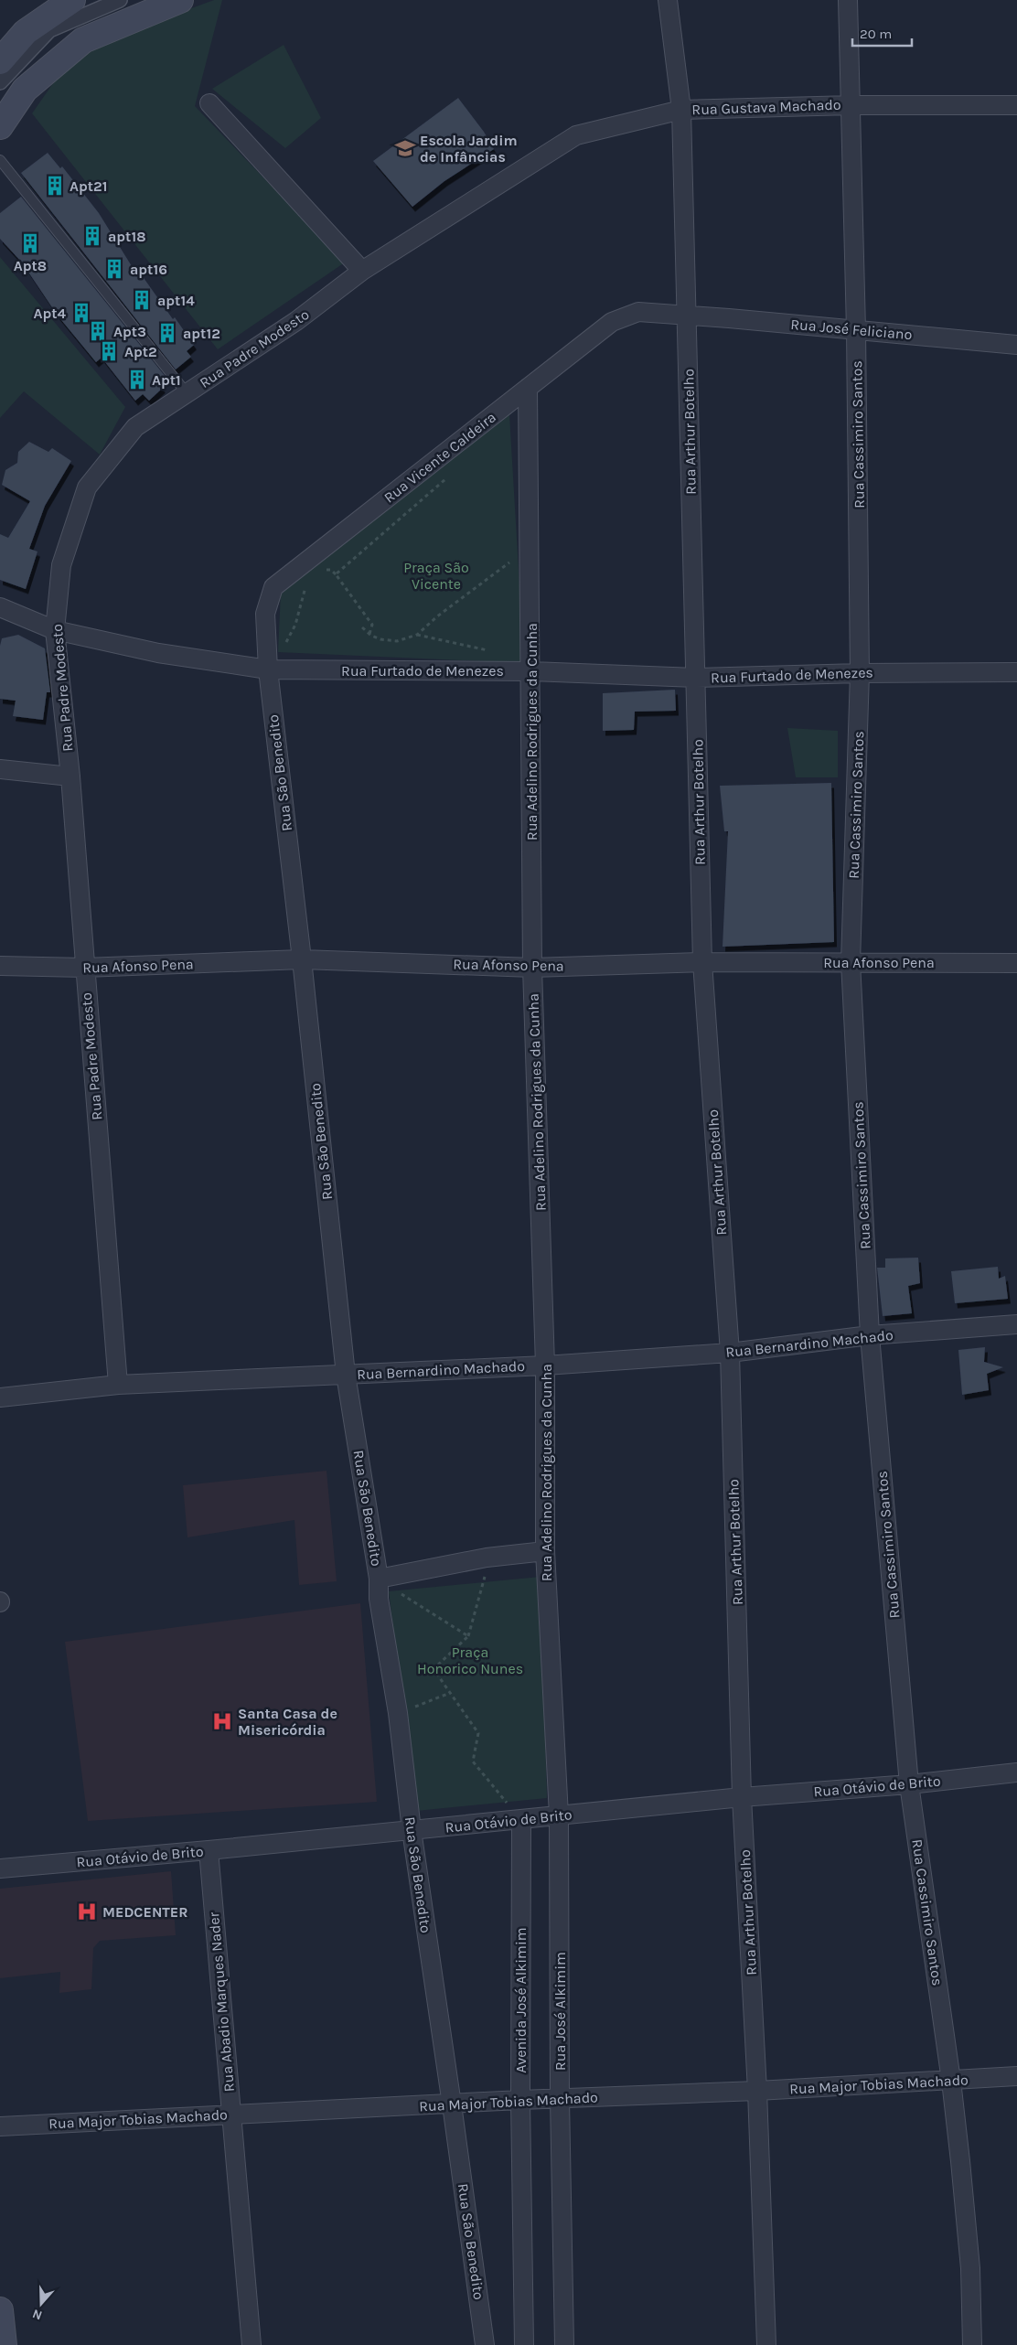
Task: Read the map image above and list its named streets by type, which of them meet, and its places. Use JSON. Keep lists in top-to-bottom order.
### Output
{
  "streets": {
    "street": [
      "Rua Gustava Machado",
      "Rua José Feliciano",
      "Rua Padre Modesto",
      "Rua Arthur Botelho",
      "Rua Cassimiro Santos",
      "Rua Vicente Caldeira",
      "Rua Furtado de Menezes",
      "Rua Adelino Rodrigues da Cunha",
      "Rua São Benedito",
      "Rua Afonso Pena",
      "Rua Bernardino Machado",
      "Rua Otávio de Brito",
      "Avenida José Alkimim",
      "Rua Abadio Marques Nader",
      "Rua José Alkimim",
      "Rua Major Tobias Machado"
    ]
  },
  "crossings": [
    ["Rua Gustava Machado", "Rua Padre Modesto"],
    ["Rua Gustava Machado", "Rua Arthur Botelho"],
    ["Rua Gustava Machado", "Rua Cassimiro Santos"],
    ["Rua José Feliciano", "Rua Arthur Botelho"],
    ["Rua José Feliciano", "Rua Cassimiro Santos"],
    ["Rua José Feliciano", "Rua Vicente Caldeira"],
    ["Rua Padre Modesto", "Rua Arthur Botelho"],
    ["Rua Padre Modesto", "Rua Furtado de Menezes"],
    ["Rua Padre Modesto", "Rua Afonso Pena"],
    ["Rua Padre Modesto", "Rua Bernardino Machado"],
    ["Rua Arthur Botelho", "Rua Vicente Caldeira"],
    ["Rua Arthur Botelho", "Rua Furtado de Menezes"],
    ["Rua Arthur Botelho", "Rua Afonso Pena"],
    ["Rua Arthur Botelho", "Rua Bernardino Machado"],
    ["Rua Arthur Botelho", "Rua Otávio de Brito"],
    ["Rua Arthur Botelho", "Rua Major Tobias Machado"],
    ["Rua Cassimiro Santos", "Rua Furtado de Menezes"],
    ["Rua Cassimiro Santos", "Rua Afonso Pena"],
    ["Rua Cassimiro Santos", "Rua Bernardino Machado"],
    ["Rua Cassimiro Santos", "Rua Otávio de Brito"],
    ["Rua Cassimiro Santos", "Rua Major Tobias Machado"],
    ["Rua Vicente Caldeira", "Rua Furtado de Menezes"],
    ["Rua Vicente Caldeira", "Rua Adelino Rodrigues da Cunha"],
    ["Rua Vicente Caldeira", "Rua São Benedito"],
    ["Rua Furtado de Menezes", "Rua Adelino Rodrigues da Cunha"],
    ["Rua Furtado de Menezes", "Rua São Benedito"],
    ["Rua Adelino Rodrigues da Cunha", "Rua Afonso Pena"],
    ["Rua Adelino Rodrigues da Cunha", "Rua Bernardino Machado"],
    ["Rua Adelino Rodrigues da Cunha", "Rua Otávio de Brito"],
    ["Rua Adelino Rodrigues da Cunha", "Rua José Alkimim"],
    ["Rua São Benedito", "Rua Afonso Pena"],
    ["Rua São Benedito", "Rua Bernardino Machado"],
    ["Rua São Benedito", "Rua Otávio de Brito"],
    ["Rua São Benedito", "Rua Major Tobias Machado"],
    ["Rua Otávio de Brito", "Avenida José Alkimim"],
    ["Rua Otávio de Brito", "Rua Abadio Marques Nader"],
    ["Rua Otávio de Brito", "Rua José Alkimim"],
    ["Avenida José Alkimim", "Rua Major Tobias Machado"],
    ["Rua Abadio Marques Nader", "Rua Major Tobias Machado"],
    ["Rua José Alkimim", "Rua Major Tobias Machado"]
  ],
  "parks": ["Praça São Vicente", "Praça Honorico Nunes"],
  "places": {
    "school or university": ["Escola Jardim de Infâncias"],
    "building": [
      "Apt21",
      "apt18",
      "Apt8",
      "apt16",
      "apt14",
      "Apt4",
      "Apt3",
      "apt12",
      "Apt2",
      "Apt1"
    ],
    "hospital": ["Santa Casa de Misericórdia", "MEDCENTER"]
  },
  "scale_bar": "20 m",
  "north": "bottom"
}
